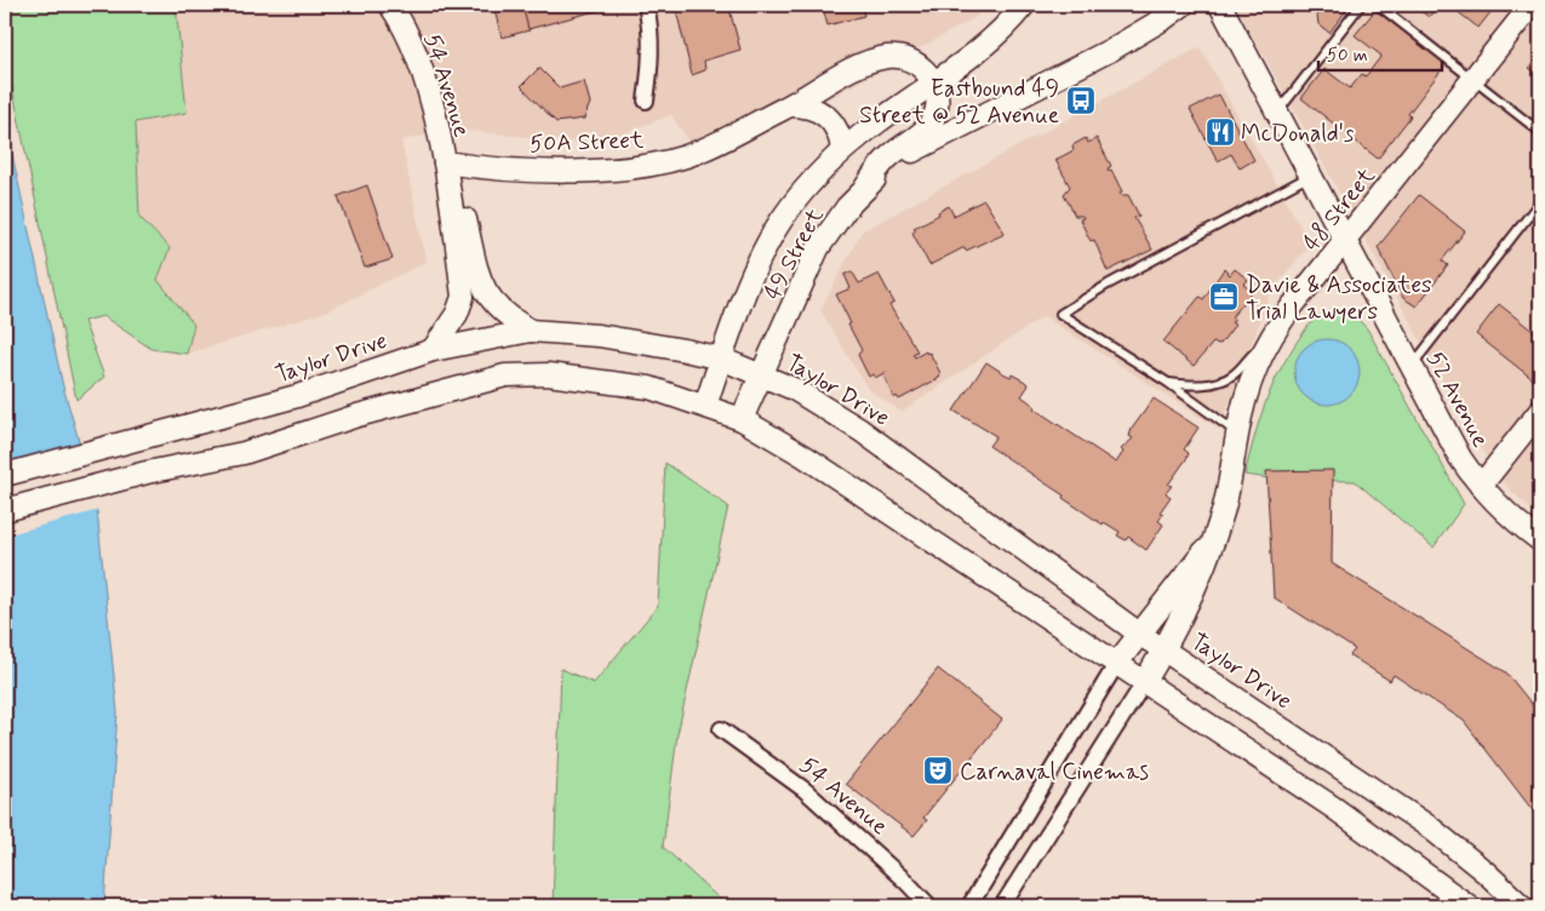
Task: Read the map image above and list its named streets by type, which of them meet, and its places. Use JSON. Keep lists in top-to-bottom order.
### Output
{
  "streets": {
    "main road": [
      "54 Avenue",
      "50A Street",
      "48 Street",
      "49 Street",
      "Taylor Drive",
      "52 Avenue"
    ]
  },
  "crossings": [
    ["54 Avenue", "50A Street"],
    ["48 Street", "Taylor Drive"],
    ["48 Street", "52 Avenue"],
    ["49 Street", "Taylor Drive"]
  ],
  "places": {
    "bus stop": ["Eastbound 49 Street @ 52 Avenue"],
    "restaurant": ["McDonald's"],
    "office": ["Davie & Associates Trial Lawyers"],
    "theatre": ["Carnaval Cinemas"]
  },
  "scale_bar": "50 m"
}
